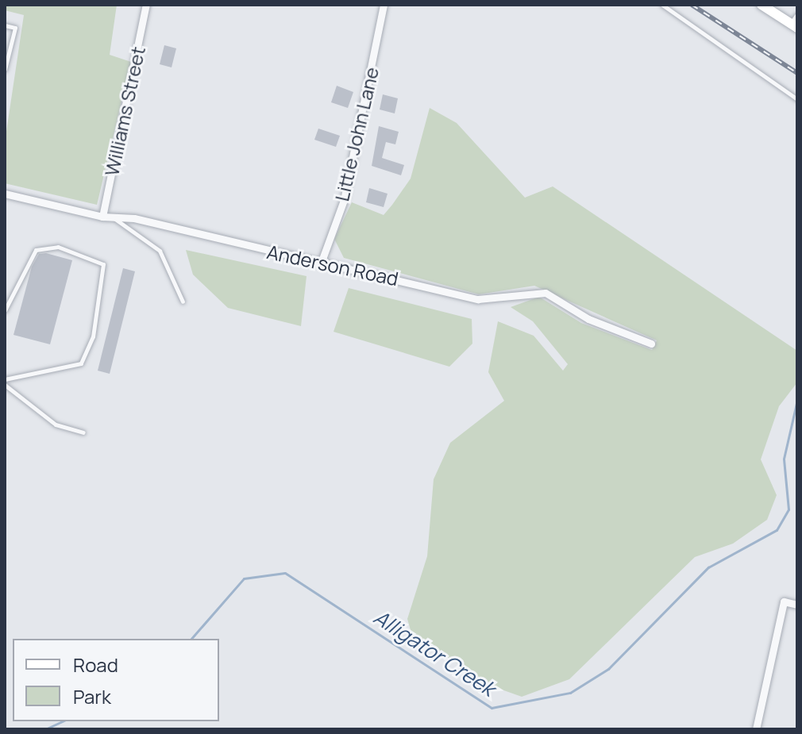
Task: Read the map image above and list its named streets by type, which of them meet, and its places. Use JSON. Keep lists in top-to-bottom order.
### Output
{
  "streets": {
    "street": ["Williams Street", "Little John Lane", "Anderson Road"]
  },
  "crossings": [
    ["Williams Street", "Anderson Road"],
    ["Little John Lane", "Anderson Road"]
  ],
  "water": ["Alligator Creek"],
  "legend": ["Road", "Park"]
}
